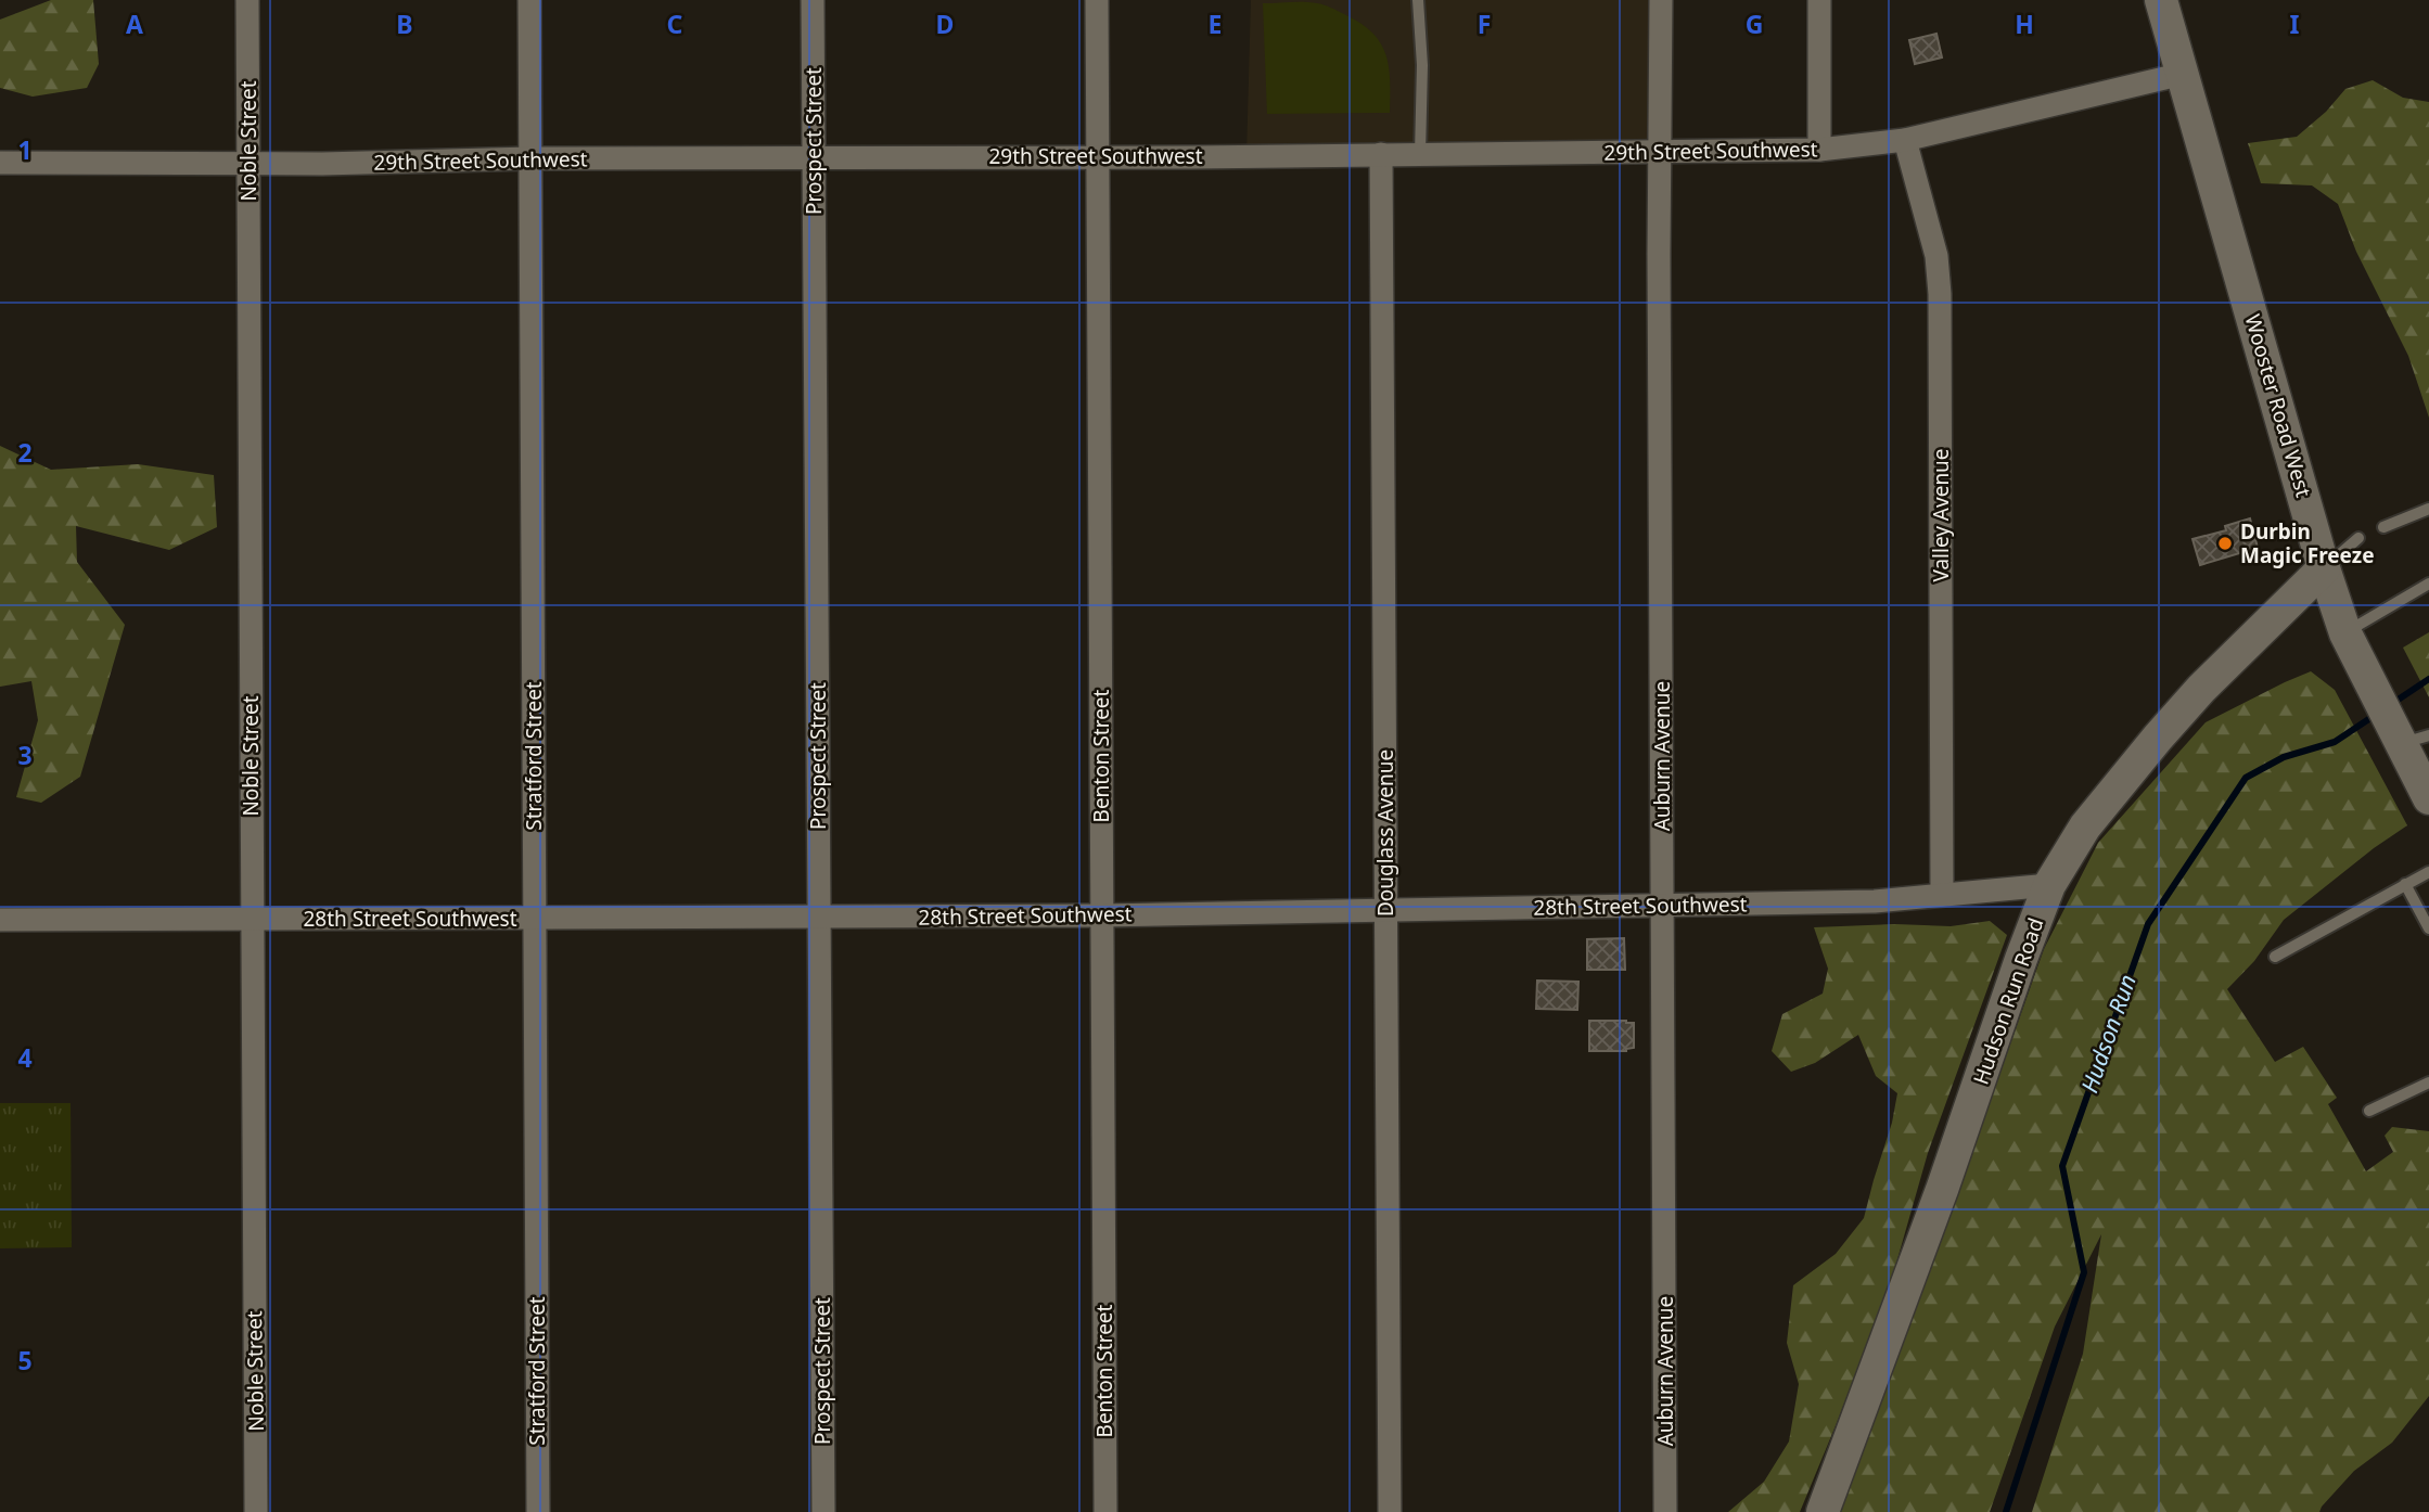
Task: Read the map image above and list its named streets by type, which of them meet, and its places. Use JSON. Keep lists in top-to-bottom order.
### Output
{
  "streets": {
    "main road": ["Wooster Road West", "Hudson Run Road"],
    "street": [
      "Noble Street",
      "Prospect Street",
      "29th Street Southwest",
      "Valley Avenue",
      "Stratford Street",
      "Benton Street",
      "Auburn Avenue",
      "Douglass Avenue",
      "28th Street Southwest"
    ]
  },
  "crossings": [
    ["Noble Street", "29th Street Southwest"],
    ["Noble Street", "28th Street Southwest"],
    ["Prospect Street", "29th Street Southwest"],
    ["Prospect Street", "28th Street Southwest"],
    ["29th Street Southwest", "Wooster Road West"],
    ["29th Street Southwest", "Valley Avenue"],
    ["29th Street Southwest", "Stratford Street"],
    ["29th Street Southwest", "Benton Street"],
    ["29th Street Southwest", "Auburn Avenue"],
    ["29th Street Southwest", "Douglass Avenue"],
    ["Wooster Road West", "Hudson Run Road"],
    ["Valley Avenue", "28th Street Southwest"],
    ["Stratford Street", "28th Street Southwest"],
    ["Benton Street", "28th Street Southwest"],
    ["Auburn Avenue", "28th Street Southwest"],
    ["Douglass Avenue", "28th Street Southwest"],
    ["28th Street Southwest", "Hudson Run Road"]
  ],
  "water": ["Hudson Run"],
  "places": ["Durbin Magic Freeze"],
  "grid": {
    "columns": [
      "A",
      "B",
      "C",
      "D",
      "E",
      "F",
      "G",
      "H",
      "I"
    ],
    "rows": [
      "1",
      "2",
      "3",
      "4",
      "5"
    ]
  }
}
